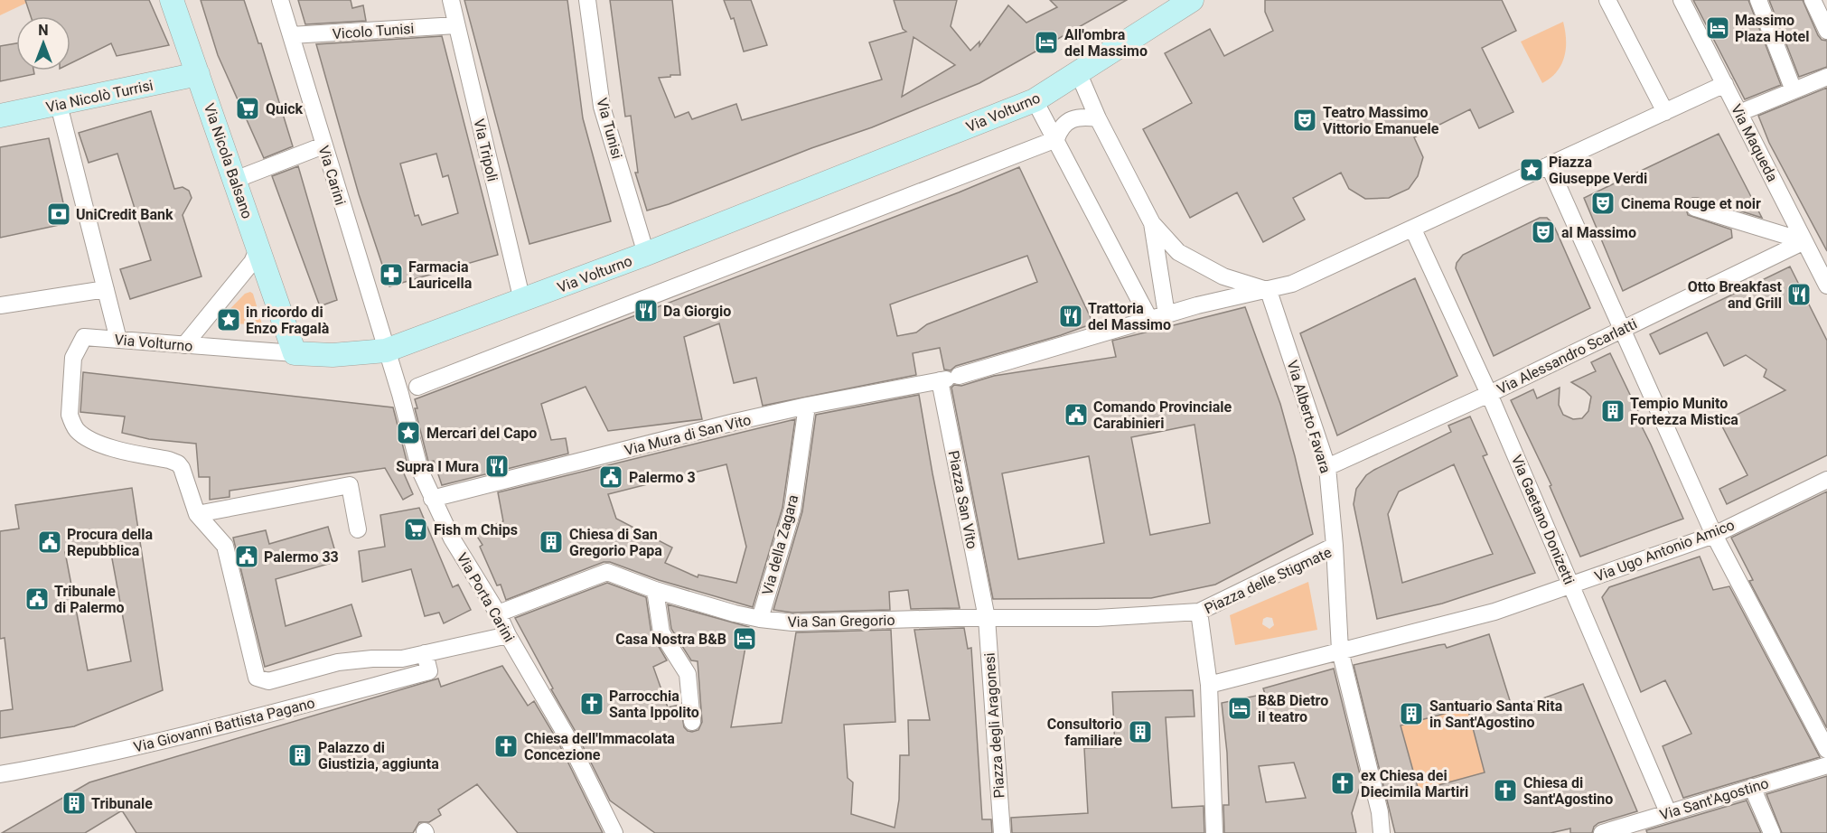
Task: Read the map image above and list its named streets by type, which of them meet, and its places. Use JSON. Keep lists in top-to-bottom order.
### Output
{
  "streets": {
    "street": [
      "Vicolo Tunisi",
      "Via Nicolò Turrisi",
      "Via Volturno",
      "Via Tunisi",
      "Via Maqueda",
      "Via Tripoli",
      "Via Nicola Balsano",
      "Via Carini",
      "Via Alessandro Scarlatti",
      "Via Alberto Favara",
      "Via Mura di San Vito",
      "Piazza San Vito",
      "Via Gaetano Donizetti",
      "Via della Zagara",
      "Via Ugo Antonio Amico",
      "Piazza delle Stigmate",
      "Via Porta Carini",
      "Via San Gregorio",
      "Via Giovanni Battista Pagano",
      "Piazza degli Aragonesi",
      "Via Sant'Agostino"
    ]
  },
  "crossings": [
    ["Vicolo Tunisi", "Via Tripoli"],
    ["Vicolo Tunisi", "Via Carini"],
    ["Via Nicolò Turrisi", "Via Nicola Balsano"],
    ["Via Volturno", "Via Tunisi"],
    ["Via Volturno", "Via Tripoli"],
    ["Via Volturno", "Via Nicola Balsano"],
    ["Via Volturno", "Via Carini"],
    ["Via Volturno", "Via Porta Carini"],
    ["Via Volturno", "Via Giovanni Battista Pagano"],
    ["Via Maqueda", "Via Alessandro Scarlatti"],
    ["Via Carini", "Via Porta Carini"],
    ["Via Alessandro Scarlatti", "Via Alberto Favara"],
    ["Via Alessandro Scarlatti", "Via Gaetano Donizetti"],
    ["Via Alberto Favara", "Via Mura di San Vito"],
    ["Via Alberto Favara", "Piazza delle Stigmate"],
    ["Via Mura di San Vito", "Piazza San Vito"],
    ["Via Mura di San Vito", "Via della Zagara"],
    ["Via Mura di San Vito", "Via Porta Carini"],
    ["Piazza San Vito", "Via San Gregorio"],
    ["Piazza San Vito", "Piazza degli Aragonesi"],
    ["Via Gaetano Donizetti", "Via Ugo Antonio Amico"],
    ["Via Gaetano Donizetti", "Via Sant'Agostino"],
    ["Via della Zagara", "Via San Gregorio"],
    ["Via Ugo Antonio Amico", "Piazza delle Stigmate"],
    ["Piazza delle Stigmate", "Via San Gregorio"],
    ["Via Porta Carini", "Via San Gregorio"],
    ["Via Porta Carini", "Via Giovanni Battista Pagano"],
    ["Via San Gregorio", "Piazza degli Aragonesi"]
  ],
  "places": {
    "hotel": [
      "Massimo Plaza Hotel",
      "All'ombra del Massimo",
      "Casa Nostra B&B",
      "B&B Dietro il teatro"
    ],
    "supermarket": ["Quick", "Fish m Chips"],
    "theatre": ["Teatro Massimo Vittorio Emanuele", "Cinema Rouge et noir", "al Massimo"],
    "place": ["Piazza Giuseppe Verdi", "in ricordo di Enzo Fragalà", "Mercari del Capo"],
    "bank": ["UniCredit Bank"],
    "pharmacy": ["Farmacia Lauricella"],
    "restaurant": [
      "Otto Breakfast and Grill",
      "Da Giorgio",
      "Trattoria del Massimo",
      "Supra I Mura"
    ],
    "building": [
      "Tempio Munito Fortezza Mistica",
      "Chiesa di San Gregorio Papa",
      "Santuario Santa Rita in Sant'Agostino",
      "Consultorio familiare",
      "Palazzo di Giustizia, aggiunta",
      "Tribunale"
    ],
    "public building": [
      "Comando Provinciale Carabinieri",
      "Palermo 3",
      "Procura della Repubblica",
      "Palermo 33",
      "Tribunale di Palermo"
    ],
    "church": [
      "Parrocchia Santa Ippolito",
      "Chiesa dell'Immacolata Concezione",
      "ex Chiesa dei Diecimila Martiri",
      "Chiesa di Sant'Agostino"
    ]
  },
  "north": "top"
}
